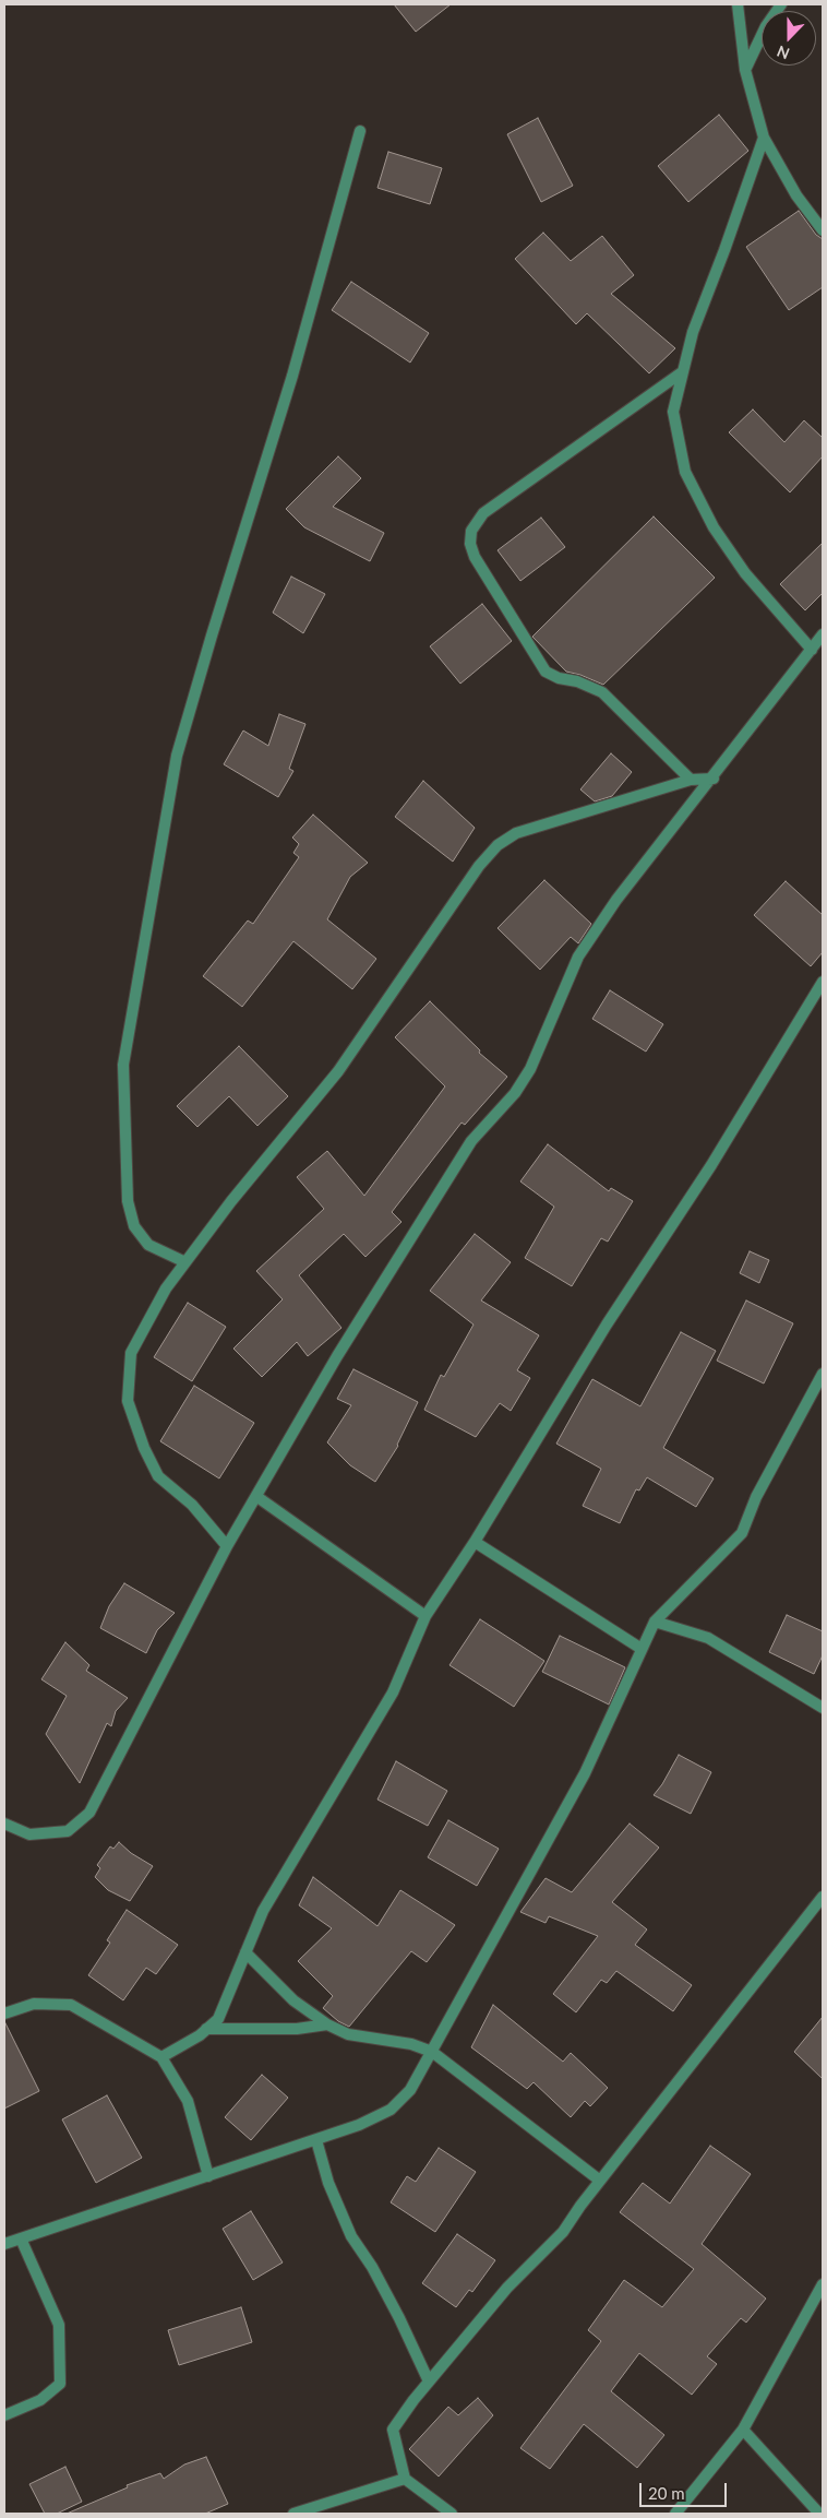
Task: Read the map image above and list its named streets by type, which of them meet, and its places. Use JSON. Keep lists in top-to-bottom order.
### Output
{
  "scale_bar": "20 m",
  "north": "bottom"
}
